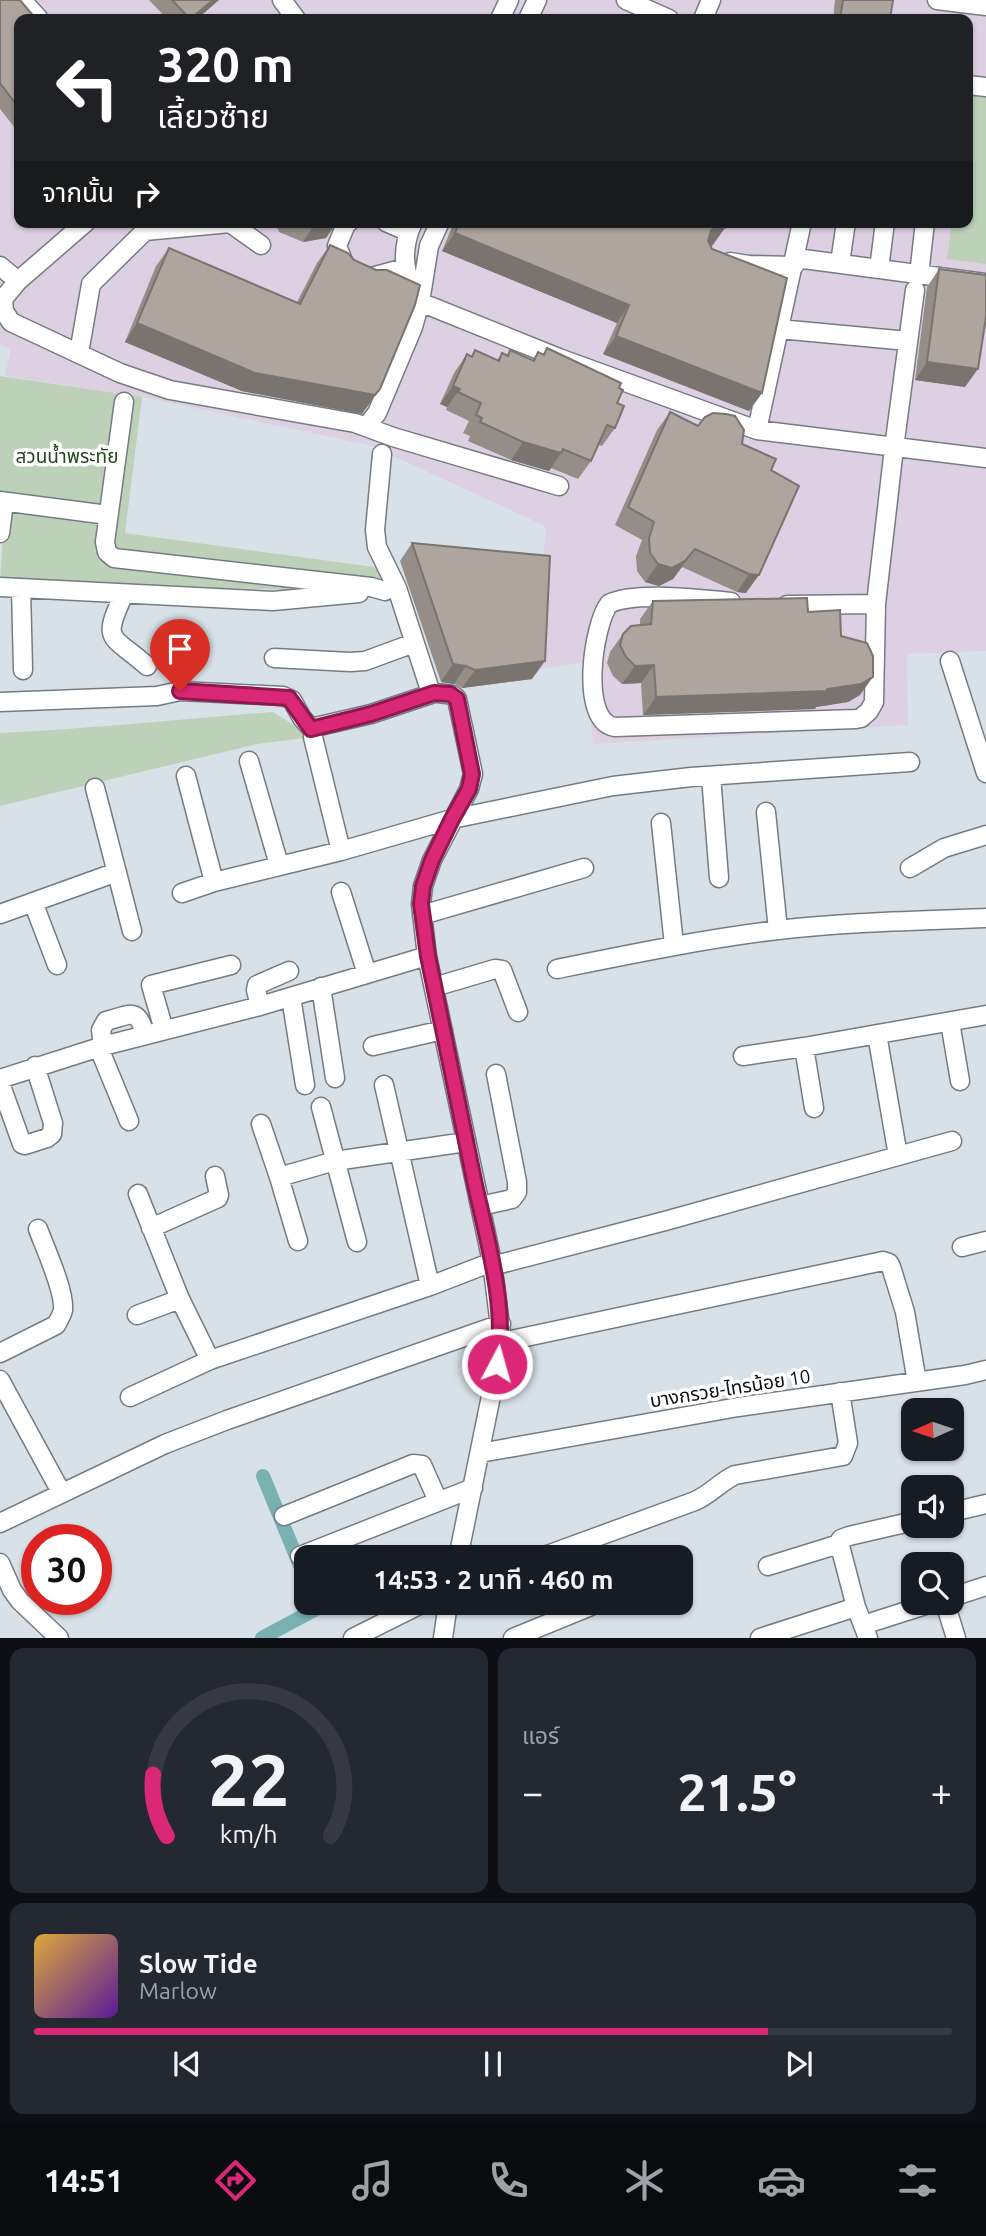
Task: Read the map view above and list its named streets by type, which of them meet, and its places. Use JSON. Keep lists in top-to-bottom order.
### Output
{
  "streets": {
    "street": ["บางกรวย-ไทรน้อย 10"]
  },
  "parks": ["สวนน้ำพระทัย"],
  "north": "left",
  "page": {
    "turn": ["320 m", "เลี้ยวซ้าย"],
    "then": "จากนั้น",
    "limit": "30",
    "trip": "14:53 · 2 นาที · 460 m",
    "tile": "แอร์",
    "heat": ["−", "21.5°", "+"],
    "song": ["Slow Tide", "Marlow"],
    "tabs": "14:51",
    "gauge": ["22", "km/h"]
  }
}
